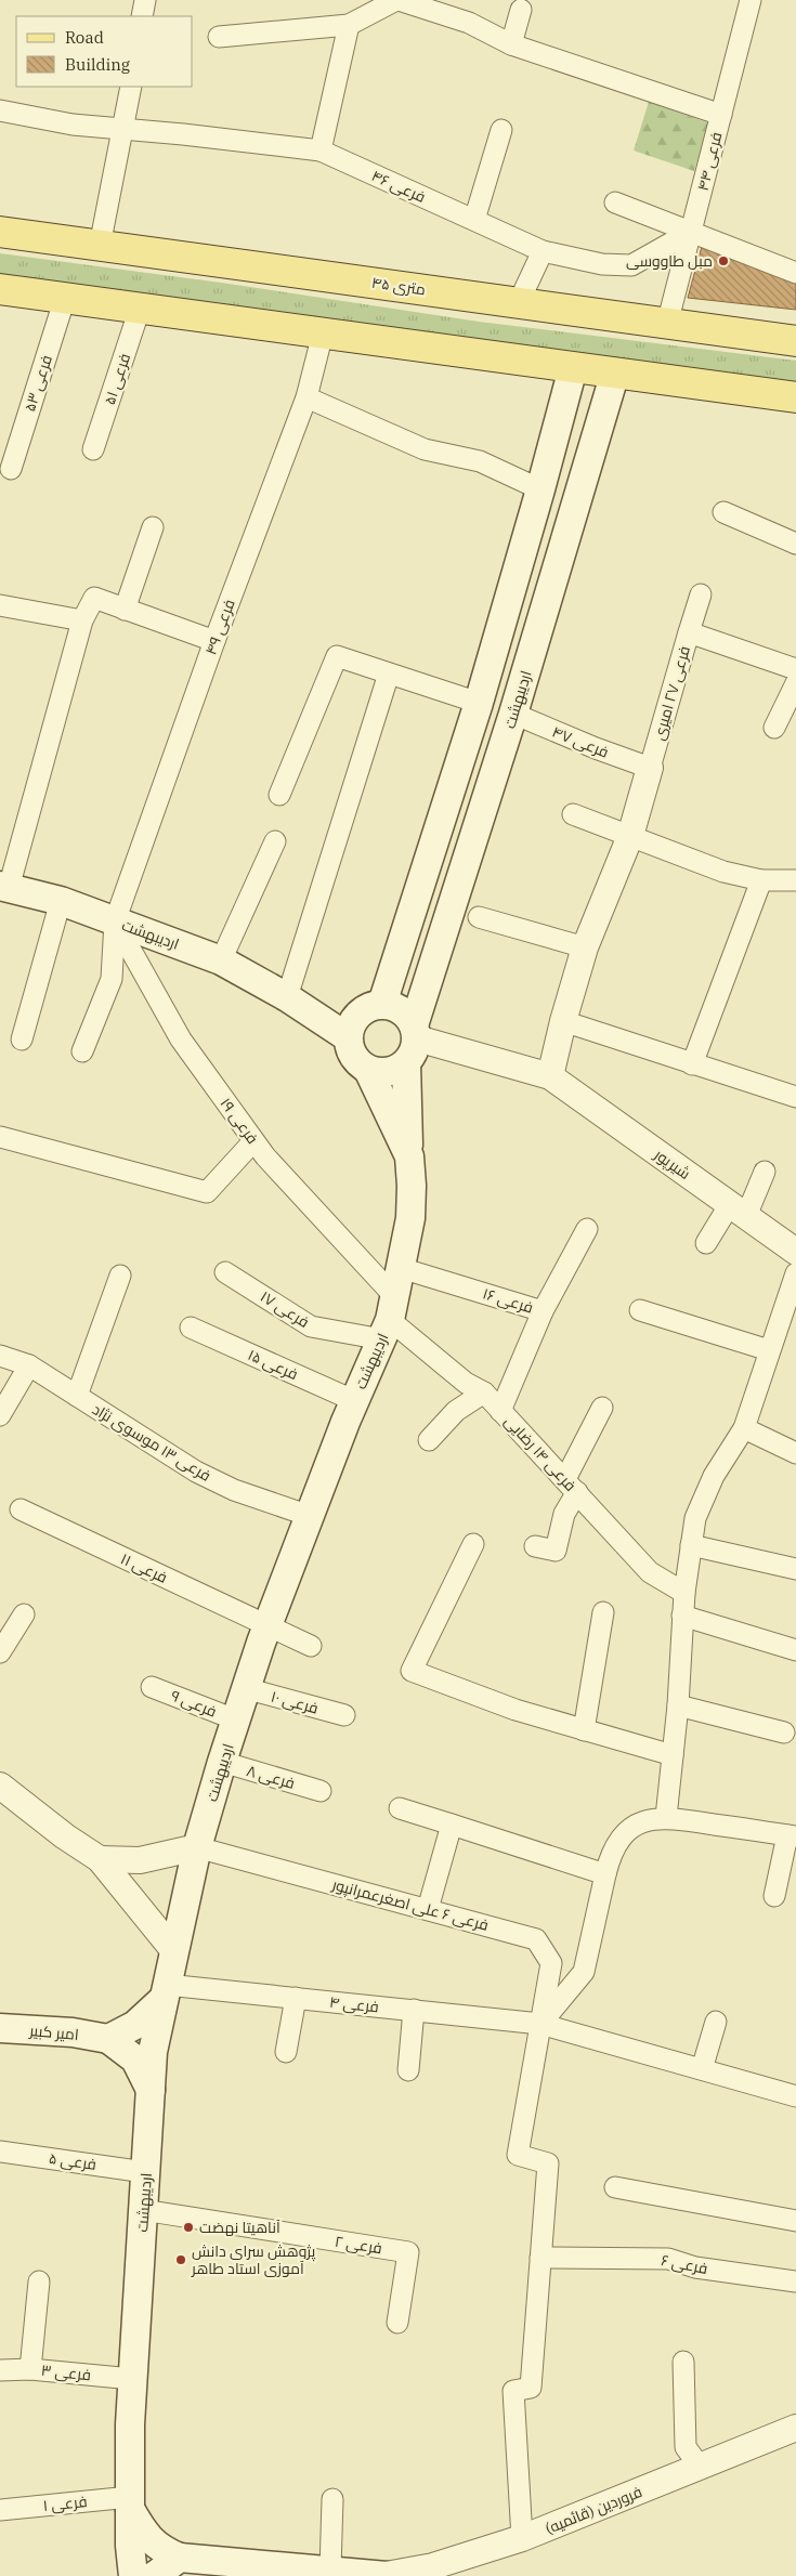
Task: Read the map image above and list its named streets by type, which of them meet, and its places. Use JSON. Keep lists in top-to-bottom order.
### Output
{
  "streets": {
    "main road": ["۴۵ متری", "اردیبهشت", "امیر کبیر"],
    "street": [
      "فرعی ۴۴",
      "فرعی ۴۶",
      "فرعی ۵۱",
      "فرعی ۵۳",
      "فرعی ۴۹",
      "فرعی ۲۷ امیری",
      "فرعی ۴۷",
      "فرعی ۱۹",
      "شیرپور",
      "فرعی ۱۶",
      "فرعی ۱۷",
      "فرعی ۱۵",
      "فرعی ۱‍۳ موسوی نژاد",
      "فرعی ۱۴ رضایی",
      "فرعی ۱۱",
      "فرعی ۱۰",
      "فرعی ۹",
      "فرعی ۸",
      "فرعی ۶ علی اصغرعمرانپور",
      "فرعی ۴",
      "فرعی ۵",
      "فرعی ۲",
      "فرعی ۶",
      "فرعی ۳",
      "فرعی ۱",
      "فروردین (قائمیه)"
    ]
  },
  "crossings": [
    ["فرعی ۴۴", "فرعی ۴۶"],
    ["فرعی ۴۴", "۴۵ متری"],
    ["فرعی ۴۹", "اردیبهشت"],
    ["فرعی ۴۹", "فرعی ۱۹"],
    ["فرعی ۲۷ امیری", "فرعی ۴۷"],
    ["اردیبهشت", "فرعی ۴۷"],
    ["اردیبهشت", "فرعی ۱۹"],
    ["اردیبهشت", "شیرپور"],
    ["اردیبهشت", "فرعی ۱۶"],
    ["اردیبهشت", "فرعی ۱۷"],
    ["اردیبهشت", "فرعی ۱۵"],
    ["اردیبهشت", "فرعی ۱‍۳ موسوی نژاد"],
    ["اردیبهشت", "فرعی ۱۴ رضایی"],
    ["اردیبهشت", "فرعی ۱۱"],
    ["اردیبهشت", "فرعی ۱۰"],
    ["اردیبهشت", "فرعی ۹"],
    ["اردیبهشت", "فرعی ۸"],
    ["اردیبهشت", "فرعی ۶ علی اصغرعمرانپور"],
    ["اردیبهشت", "فرعی ۴"],
    ["اردیبهشت", "فرعی ۵"],
    ["اردیبهشت", "فرعی ۲"],
    ["اردیبهشت", "فرعی ۳"],
    ["اردیبهشت", "فرعی ۱"],
    ["فرعی ۱۹", "فرعی ۱۷"],
    ["فرعی ۱۹", "فرعی ۱۴ رضایی"],
    ["فرعی ۱۶", "فرعی ۱۴ رضایی"],
    ["فرعی ۱۷", "فرعی ۱۴ رضایی"],
    ["فرعی ۶ علی اصغرعمرانپور", "فرعی ۴"],
    ["فرعی ۶ علی اصغرعمرانپور", "فرعی ۶"]
  ],
  "places": ["مبل طاووسی", "آناهیتا نهضت", "پژوهش سرای دانش آموزی استاد طاهر"],
  "legend": ["Road", "Building"]
}
